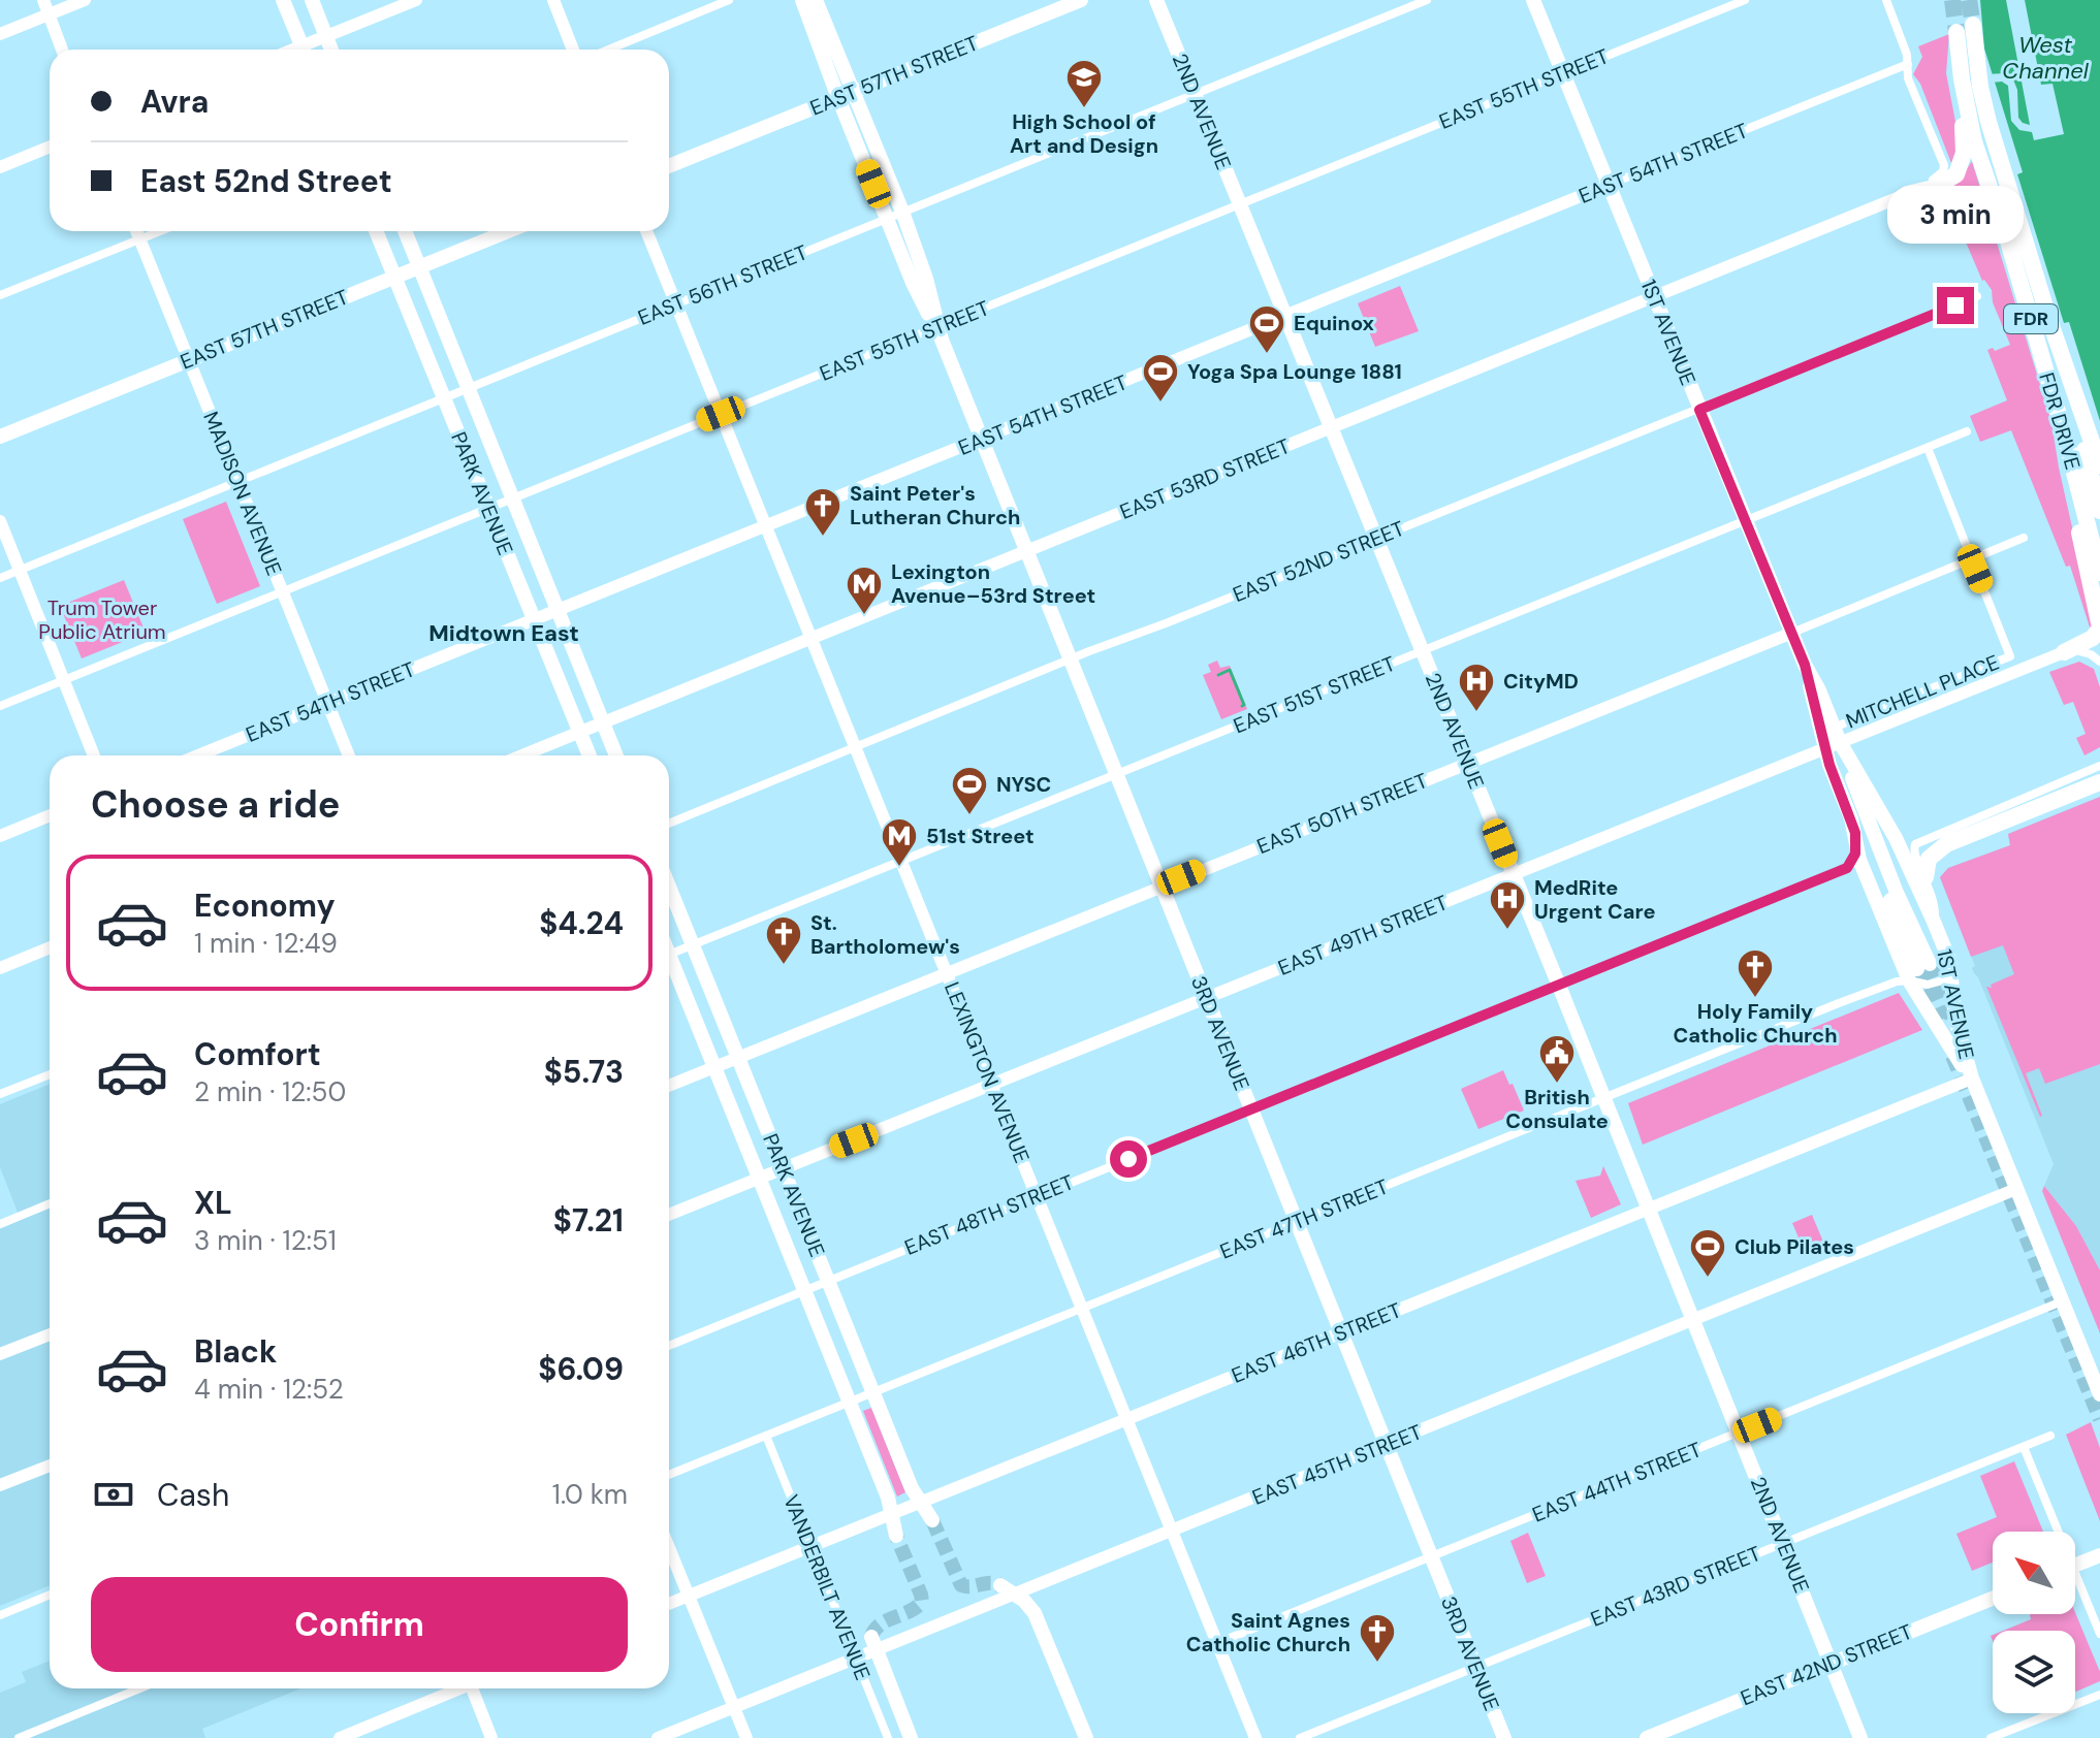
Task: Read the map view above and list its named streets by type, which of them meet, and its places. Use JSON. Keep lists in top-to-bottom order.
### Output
{
  "streets": {
    "highway": ["FDR", "FDR DRIVE"],
    "main road": [
      "EAST 57TH STREET",
      "2ND AVENUE",
      "EAST 54TH STREET",
      "1ST AVENUE",
      "EAST 53RD STREET",
      "MADISON AVENUE",
      "PARK AVENUE",
      "EAST 50TH STREET",
      "EAST 49TH STREET",
      "3RD AVENUE",
      "LEXINGTON AVENUE",
      "EAST 46TH STREET",
      "EAST 45TH STREET",
      "EAST 42ND STREET"
    ],
    "street": [
      "EAST 55TH STREET",
      "EAST 56TH STREET",
      "EAST 52ND STREET",
      "MITCHELL PLACE",
      "EAST 51ST STREET",
      "EAST 48TH STREET",
      "EAST 47TH STREET",
      "EAST 44TH STREET",
      "EAST 43RD STREET",
      "VANDERBILT AVENUE"
    ]
  },
  "crossings": [
    ["EAST 57TH STREET", "MADISON AVENUE"],
    ["EAST 57TH STREET", "PARK AVENUE"],
    ["EAST 57TH STREET", "3RD AVENUE"],
    ["EAST 55TH STREET", "2ND AVENUE"],
    ["EAST 55TH STREET", "1ST AVENUE"],
    ["EAST 55TH STREET", "MADISON AVENUE"],
    ["EAST 55TH STREET", "PARK AVENUE"],
    ["EAST 55TH STREET", "3RD AVENUE"],
    ["EAST 55TH STREET", "LEXINGTON AVENUE"],
    ["2ND AVENUE", "EAST 54TH STREET"],
    ["2ND AVENUE", "EAST 56TH STREET"],
    ["2ND AVENUE", "EAST 53RD STREET"],
    ["2ND AVENUE", "EAST 52ND STREET"],
    ["2ND AVENUE", "EAST 51ST STREET"],
    ["2ND AVENUE", "EAST 50TH STREET"],
    ["2ND AVENUE", "EAST 49TH STREET"],
    ["2ND AVENUE", "EAST 48TH STREET"],
    ["2ND AVENUE", "EAST 47TH STREET"],
    ["2ND AVENUE", "EAST 46TH STREET"],
    ["2ND AVENUE", "EAST 45TH STREET"],
    ["2ND AVENUE", "EAST 44TH STREET"],
    ["2ND AVENUE", "EAST 43RD STREET"],
    ["2ND AVENUE", "EAST 42ND STREET"],
    ["EAST 54TH STREET", "1ST AVENUE"],
    ["EAST 54TH STREET", "MADISON AVENUE"],
    ["EAST 54TH STREET", "PARK AVENUE"],
    ["EAST 54TH STREET", "3RD AVENUE"],
    ["EAST 54TH STREET", "LEXINGTON AVENUE"],
    ["EAST 56TH STREET", "MADISON AVENUE"],
    ["EAST 56TH STREET", "PARK AVENUE"],
    ["EAST 56TH STREET", "3RD AVENUE"],
    ["EAST 56TH STREET", "LEXINGTON AVENUE"],
    ["1ST AVENUE", "EAST 53RD STREET"],
    ["1ST AVENUE", "EAST 52ND STREET"],
    ["1ST AVENUE", "MITCHELL PLACE"],
    ["1ST AVENUE", "EAST 51ST STREET"],
    ["1ST AVENUE", "EAST 50TH STREET"],
    ["1ST AVENUE", "EAST 49TH STREET"],
    ["1ST AVENUE", "EAST 48TH STREET"],
    ["1ST AVENUE", "EAST 47TH STREET"],
    ["1ST AVENUE", "EAST 46TH STREET"],
    ["1ST AVENUE", "EAST 45TH STREET"],
    ["1ST AVENUE", "EAST 44TH STREET"],
    ["EAST 53RD STREET", "PARK AVENUE"],
    ["EAST 53RD STREET", "3RD AVENUE"],
    ["EAST 53RD STREET", "LEXINGTON AVENUE"],
    ["PARK AVENUE", "EAST 51ST STREET"],
    ["PARK AVENUE", "EAST 50TH STREET"],
    ["PARK AVENUE", "EAST 49TH STREET"],
    ["PARK AVENUE", "EAST 48TH STREET"],
    ["PARK AVENUE", "EAST 47TH STREET"],
    ["PARK AVENUE", "EAST 46TH STREET"],
    ["EAST 52ND STREET", "3RD AVENUE"],
    ["EAST 52ND STREET", "LEXINGTON AVENUE"],
    ["MITCHELL PLACE", "EAST 50TH STREET"],
    ["MITCHELL PLACE", "EAST 49TH STREET"],
    ["EAST 51ST STREET", "3RD AVENUE"],
    ["EAST 51ST STREET", "LEXINGTON AVENUE"],
    ["EAST 50TH STREET", "3RD AVENUE"],
    ["EAST 50TH STREET", "LEXINGTON AVENUE"],
    ["EAST 49TH STREET", "3RD AVENUE"],
    ["EAST 49TH STREET", "LEXINGTON AVENUE"],
    ["3RD AVENUE", "EAST 48TH STREET"],
    ["3RD AVENUE", "EAST 47TH STREET"],
    ["3RD AVENUE", "EAST 46TH STREET"],
    ["3RD AVENUE", "EAST 45TH STREET"],
    ["3RD AVENUE", "EAST 44TH STREET"],
    ["3RD AVENUE", "EAST 43RD STREET"],
    ["LEXINGTON AVENUE", "EAST 48TH STREET"],
    ["LEXINGTON AVENUE", "EAST 47TH STREET"],
    ["LEXINGTON AVENUE", "EAST 46TH STREET"],
    ["LEXINGTON AVENUE", "EAST 45TH STREET"],
    ["LEXINGTON AVENUE", "EAST 44TH STREET"],
    ["EAST 47TH STREET", "VANDERBILT AVENUE"],
    ["EAST 46TH STREET", "VANDERBILT AVENUE"],
    ["EAST 45TH STREET", "VANDERBILT AVENUE"]
  ],
  "districts": ["Midtown East"],
  "water": ["West Channel"],
  "parks": ["Trum Tower Public Atrium"],
  "places": {
    "school or university": ["High School of Art and Design"],
    "sports": [
      "Equinox",
      "Yoga Spa Lounge 1881",
      "NYSC",
      "Club Pilates"
    ],
    "church": [
      "Saint Peter's Lutheran Church",
      "St. Bartholomew's",
      "Holy Family Catholic Church",
      "Saint Agnes Catholic Church"
    ],
    "metro station": ["Lexington Avenue–53rd Street", "51st Street"],
    "hospital": ["CityMD", "MedRite Urgent Care"],
    "public building": ["British Consulate"]
  },
  "north": "top left",
  "page": {
    "banner": ["Avra", "East 52nd Street"],
    "bubble": "3 min",
    "heading": "Choose a ride",
    "list": [
      {
        "name": "Economy",
        "note": "1 min · 12:49",
        "value": "$4.24"
      },
      {
        "name": "Comfort",
        "note": "2 min · 12:50",
        "value": "$5.73"
      },
      {
        "name": "XL",
        "note": "3 min · 12:51",
        "value": "$7.21"
      },
      {
        "name": "Black",
        "note": "4 min · 12:52",
        "value": "$6.09"
      }
    ],
    "pay": ["Cash", "1.0 km"],
    "buttons": "Confirm"
  }
}
